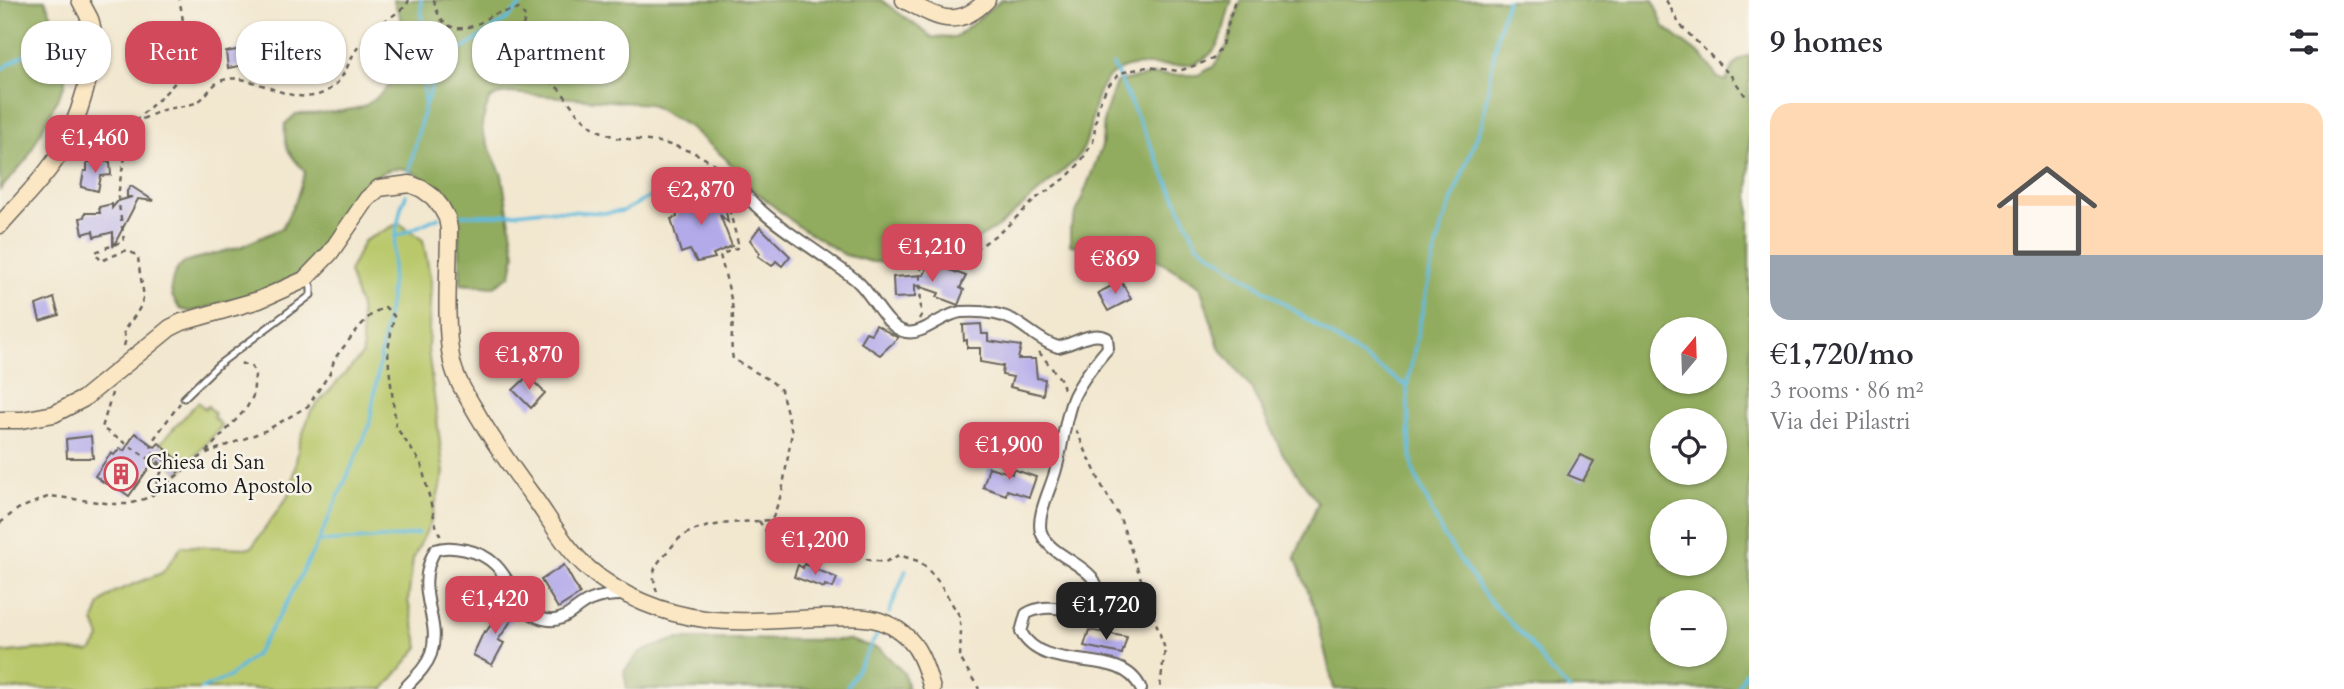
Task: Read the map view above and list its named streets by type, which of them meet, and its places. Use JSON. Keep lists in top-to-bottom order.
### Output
{
  "places": {
    "building": ["Chiesa di San Giacomo Apostolo"]
  },
  "north": "top",
  "page": {
    "heading": "9 homes",
    "chip": [
      "Buy",
      "Rent",
      "Filters",
      "New",
      "Apartment"
    ],
    "list": [
      {
        "name": "€1,720/mo",
        "note": "3 rooms · 86 m² · Via dei Pilastri"
      }
    ],
    "price": [
      "€1,460",
      "€2,870",
      "€1,210",
      "€869",
      "€1,870",
      "€1,900",
      "€1,200",
      "€1,420",
      "€1,720"
    ],
    "map_buttons": ["+", "−"]
  }
}
